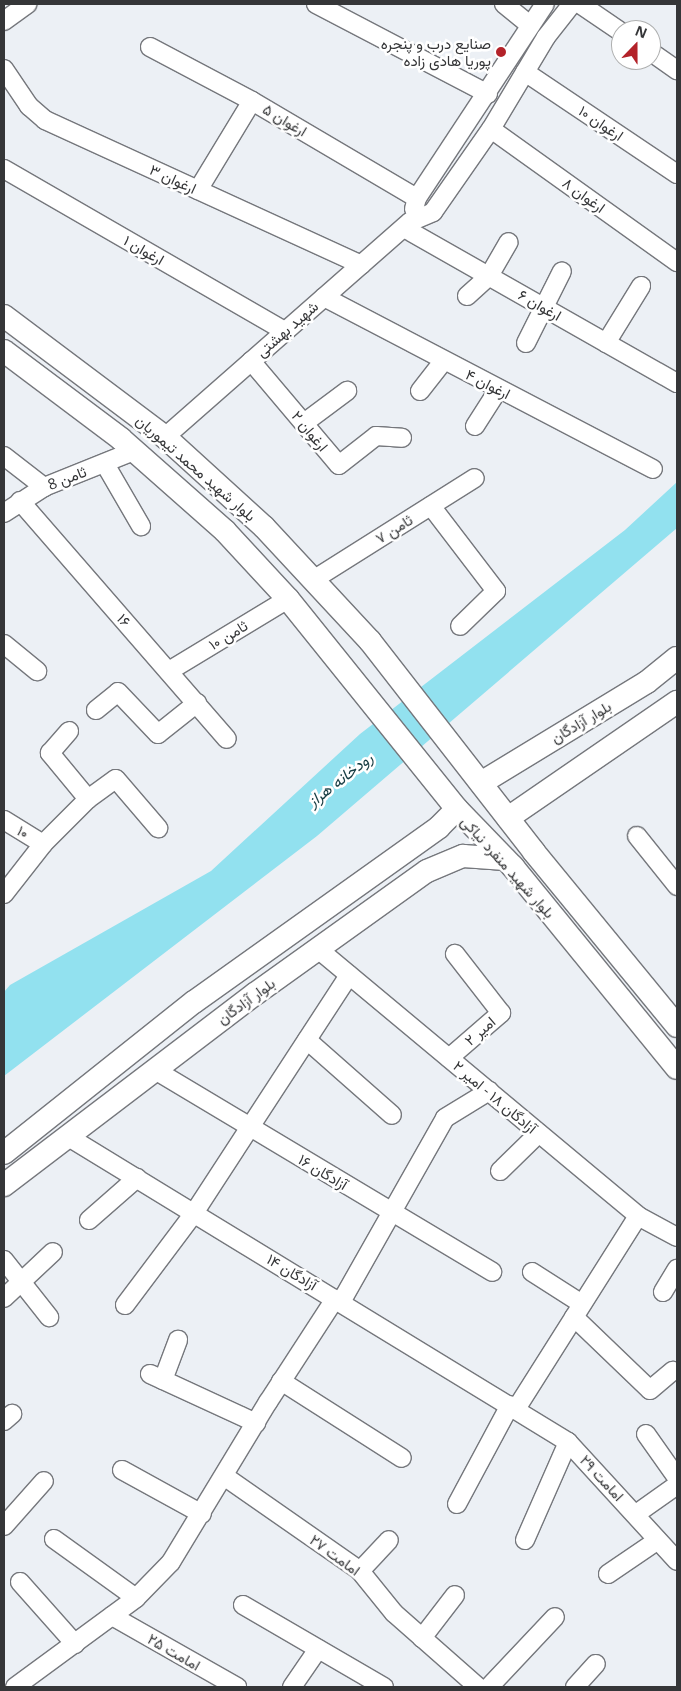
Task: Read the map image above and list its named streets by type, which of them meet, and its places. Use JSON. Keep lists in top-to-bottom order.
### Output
{
  "streets": {
    "main road": ["بلوار شهید محمد تیموریان", "بلوار آزادگان", "بلوار شهید منفرد نیاکی"],
    "street": [
      "ارغوان ۵",
      "ارغوان ۱۰",
      "ارغوان ۳",
      "ارغوان ۸",
      "ارغوان ۱",
      "ارغوان ۶",
      "شهید بهشتی",
      "ارغوان ۴",
      "ارغوان ۲",
      "ثامن 8",
      "ثامن ۷",
      "۱۶",
      "ثامن ۱۰",
      "۱۰",
      "امیر ۲",
      "آزادگان ۱۸ - امیر ۲",
      "آزادگان ۱۶",
      "آزادگان ۱۴",
      "امامت ۲۹",
      "امامت ۲۷",
      "امامت ۲۵"
    ]
  },
  "crossings": [
    ["ارغوان ۱۰", "شهید بهشتی"],
    ["ارغوان ۳", "شهید بهشتی"],
    ["ارغوان ۸", "شهید بهشتی"],
    ["ارغوان ۱", "شهید بهشتی"],
    ["ارغوان ۶", "شهید بهشتی"],
    ["شهید بهشتی", "ارغوان ۴"],
    ["شهید بهشتی", "ارغوان ۲"],
    ["شهید بهشتی", "بلوار شهید محمد تیموریان"],
    ["بلوار شهید محمد تیموریان", "ثامن 8"],
    ["بلوار شهید محمد تیموریان", "ثامن ۷"],
    ["بلوار شهید محمد تیموریان", "ثامن ۱۰"],
    ["بلوار شهید محمد تیموریان", "بلوار شهید منفرد نیاکی"],
    ["ثامن 8", "۱۶"],
    ["۱۶", "ثامن ۱۰"],
    ["بلوار آزادگان", "بلوار شهید منفرد نیاکی"],
    ["بلوار آزادگان", "آزادگان ۱۸ - امیر ۲"],
    ["بلوار آزادگان", "آزادگان ۱۶"],
    ["بلوار آزادگان", "آزادگان ۱۴"],
    ["امیر ۲", "آزادگان ۱۸ - امیر ۲"],
    ["آزادگان ۱۴", "امامت ۲۹"]
  ],
  "water": ["رودخانه هراز"],
  "places": ["صنایع درب و پنجره پوریا هادی زاده"],
  "north": "top"
}
